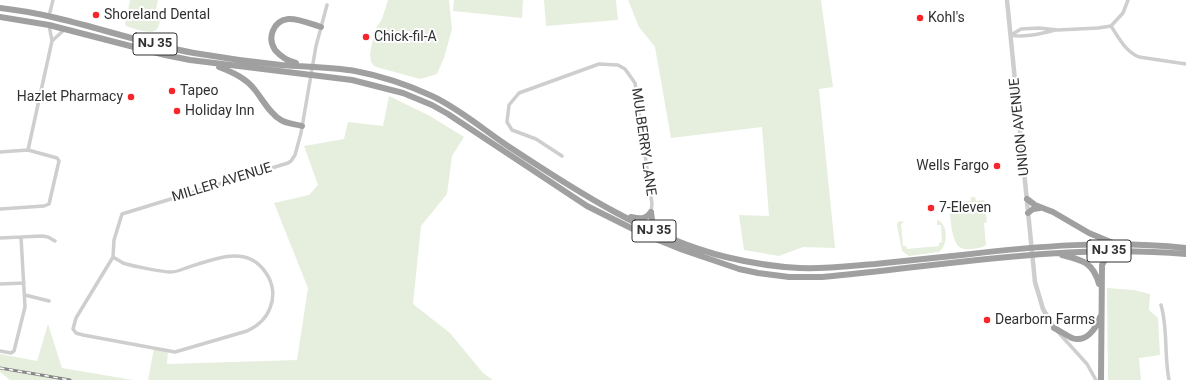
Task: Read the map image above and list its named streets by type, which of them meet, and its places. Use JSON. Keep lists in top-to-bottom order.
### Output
{
  "streets": {
    "highway": ["NJ 35"],
    "street": ["UNION AVENUE", "MULBERRY LANE", "MILLER AVENUE"]
  },
  "crossings": [
    ["NJ 35", "UNION AVENUE"],
    ["NJ 35", "MILLER AVENUE"]
  ],
  "places": [
    "Shoreland Dental",
    "Kohl's",
    "Chick-fil-A",
    "Tapeo",
    "Hazlet Pharmacy",
    "Holiday Inn",
    "Wells Fargo",
    "7-Eleven",
    "Dearborn Farms"
  ]
}
